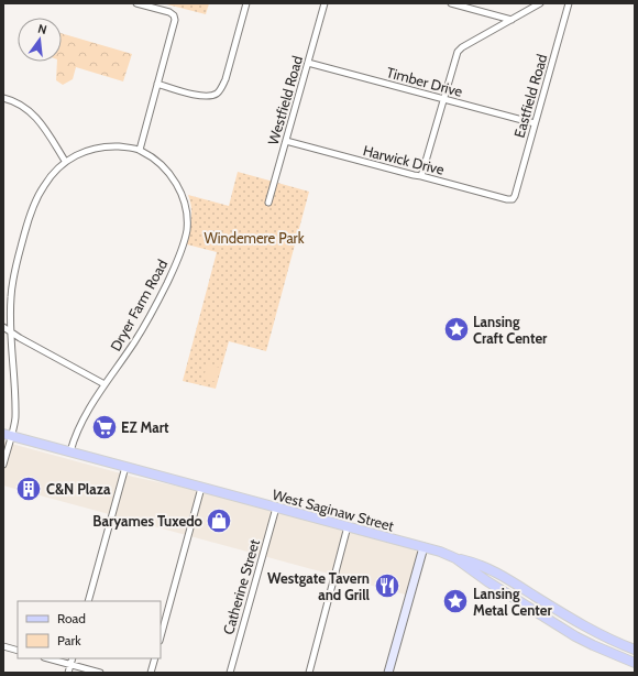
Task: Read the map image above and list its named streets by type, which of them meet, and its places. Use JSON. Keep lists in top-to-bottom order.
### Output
{
  "streets": {
    "main road": ["West Saginaw Street"],
    "street": [
      "Timber Drive",
      "Eastfield Road",
      "Westfield Road",
      "Harwick Drive",
      "Dryer Farm Road",
      "Catherine Street"
    ]
  },
  "crossings": [
    ["Timber Drive", "Eastfield Road"],
    ["Timber Drive", "Westfield Road"],
    ["Eastfield Road", "Harwick Drive"],
    ["Westfield Road", "Harwick Drive"],
    ["Dryer Farm Road", "West Saginaw Street"],
    ["West Saginaw Street", "Catherine Street"]
  ],
  "parks": ["Windemere Park"],
  "places": {
    "place": ["Lansing Craft Center", "Lansing Metal Center"],
    "supermarket": ["EZ Mart"],
    "building": ["C&N Plaza"],
    "shop": ["Baryames Tuxedo"],
    "restaurant": ["Westgate Tavern and Grill"]
  },
  "legend": ["Road", "Park"],
  "north": "top"
}
